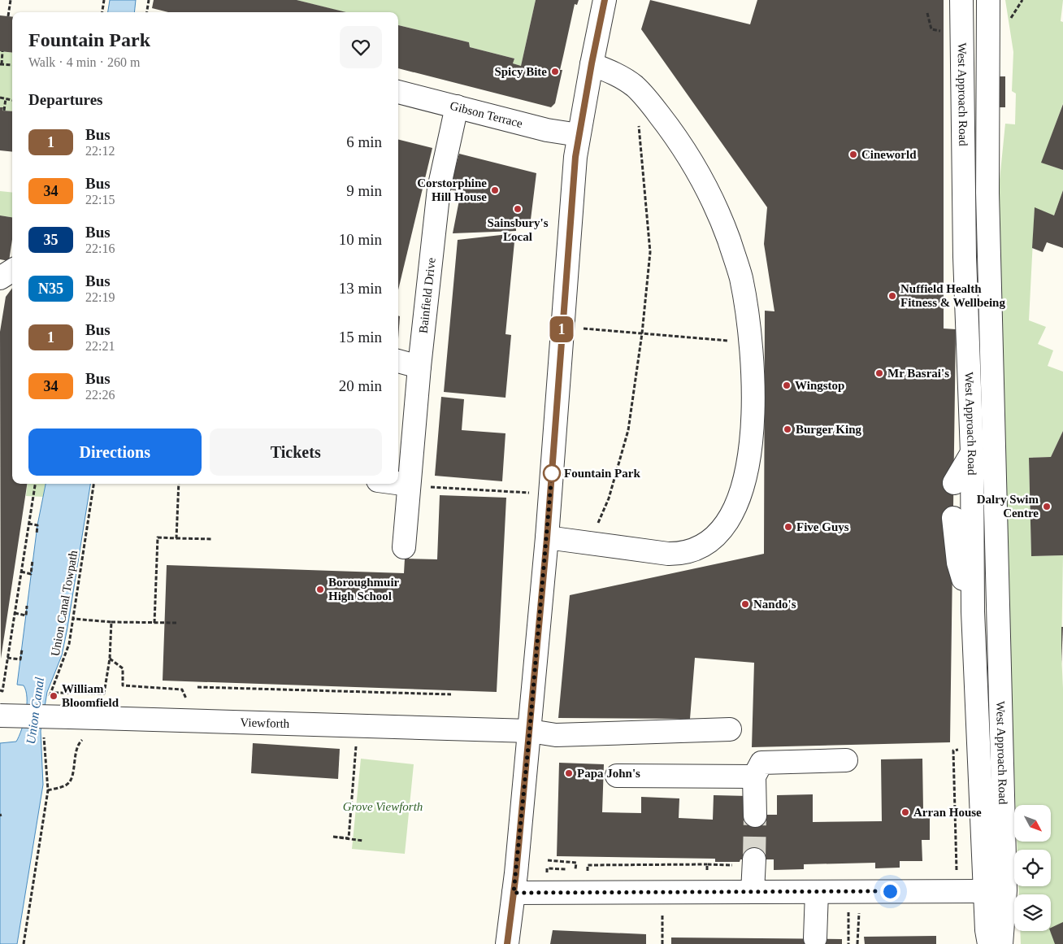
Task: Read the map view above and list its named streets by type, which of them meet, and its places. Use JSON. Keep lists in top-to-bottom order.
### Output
{
  "streets": {
    "street": [
      "West Approach Road",
      "Gibson Terrace",
      "Bainfield Drive",
      "Viewforth"
    ],
    "path": ["Union Canal Towpath"]
  },
  "crossings": [
    ["Gibson Terrace", "Bainfield Drive"]
  ],
  "water": ["Union Canal"],
  "parks": ["Grove Viewforth"],
  "places": [
    "Spicy Bite",
    "Cineworld",
    "Corstorphine Hill House",
    "Sainsbury's Local",
    "Nuffield Health Fitness & Wellbeing",
    "Mr Basrai's",
    "Wingstop",
    "Burger King",
    "Fountain Park",
    "Dalry Swim Centre",
    "Five Guys",
    "Boroughmuir High School",
    "Nando's",
    "William Bloomfield",
    "Papa John's",
    "Arran House"
  ],
  "lines": ["bus line 1"],
  "north": "bottom right",
  "page": {
    "on_map": "1",
    "heading": [
      ["Fountain Park", "Walk · 4 min · 260 m"],
      "Departures"
    ],
    "list": [
      {
        "mark": "1",
        "name": "Bus",
        "note": "22:12",
        "value": "6 min"
      },
      {
        "mark": "34",
        "name": "Bus",
        "note": "22:15",
        "value": "9 min"
      },
      {
        "mark": "35",
        "name": "Bus",
        "note": "22:16",
        "value": "10 min"
      },
      {
        "mark": "N35",
        "name": "Bus",
        "note": "22:19",
        "value": "13 min"
      },
      {
        "mark": "1",
        "name": "Bus",
        "note": "22:21",
        "value": "15 min"
      },
      {
        "mark": "34",
        "name": "Bus",
        "note": "22:26",
        "value": "20 min"
      }
    ],
    "buttons": ["Directions", "Tickets"]
  }
}
